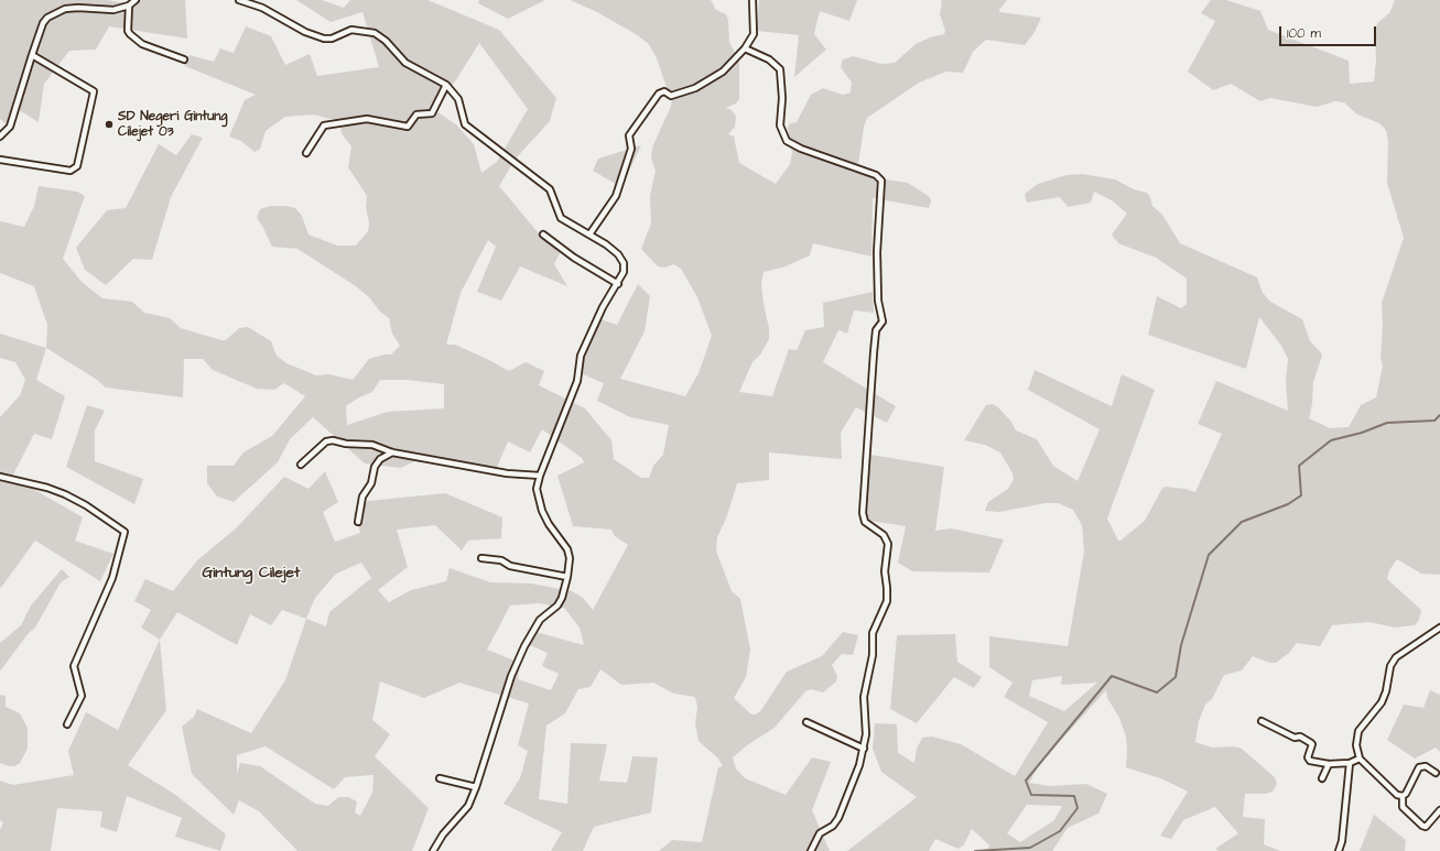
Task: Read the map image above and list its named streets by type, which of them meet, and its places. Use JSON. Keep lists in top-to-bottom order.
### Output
{
  "districts": ["Gintung Cilejet"],
  "places": ["SD Negeri Gintung Cilejet 03"],
  "scale_bar": "100 m"
}
